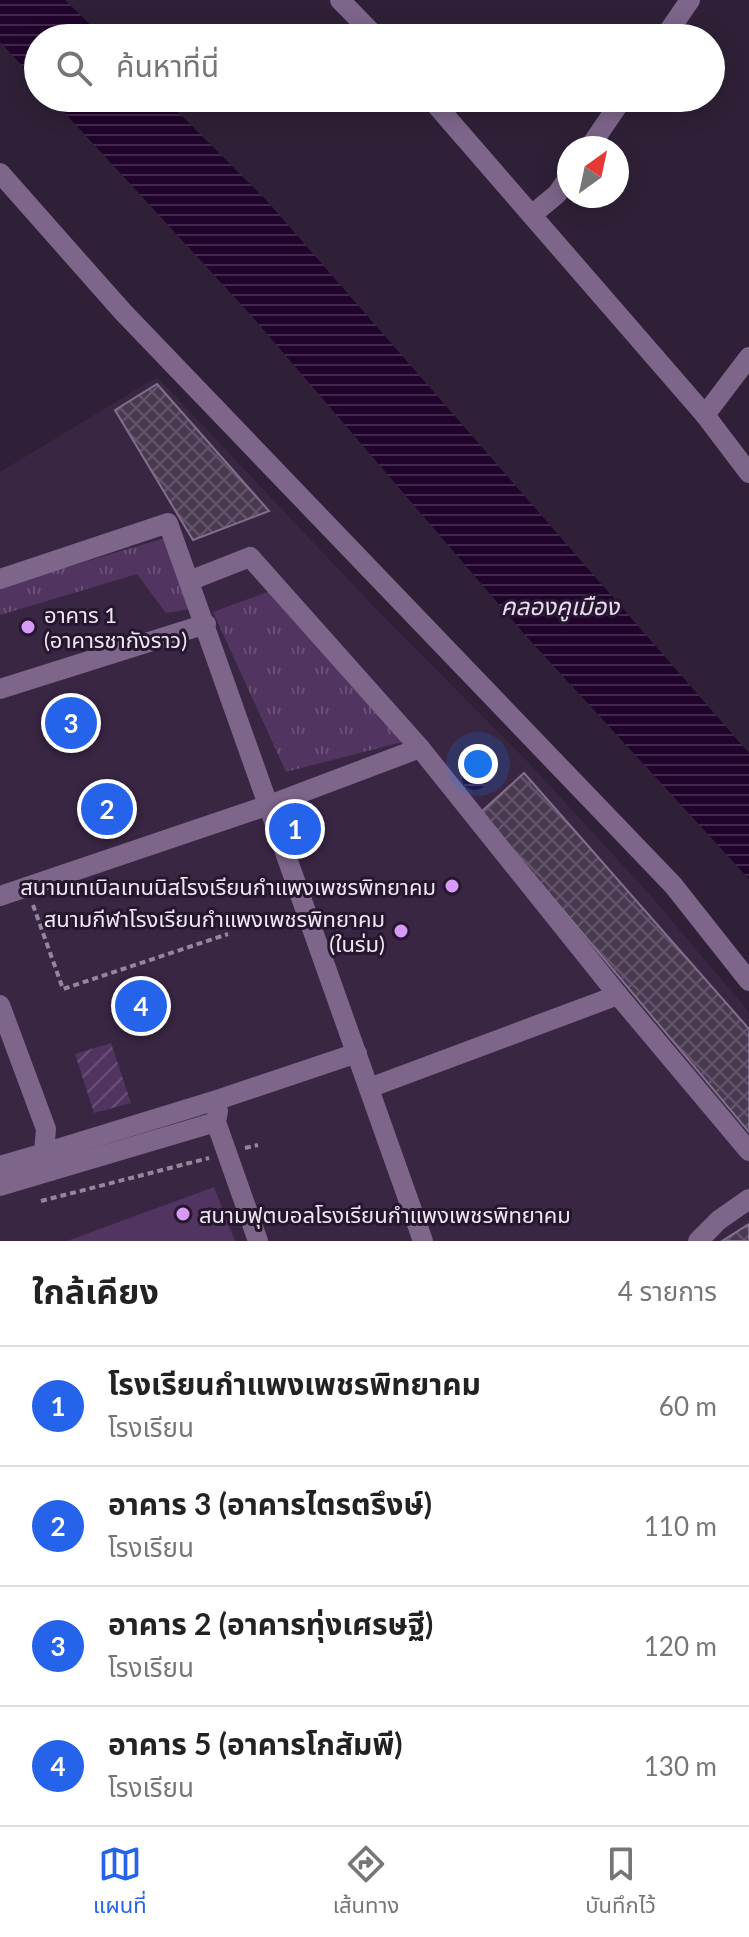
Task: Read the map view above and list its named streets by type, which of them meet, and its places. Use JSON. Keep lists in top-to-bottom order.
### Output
{
  "water": ["คลองคูเมือง"],
  "places": [
    "อาคาร 1 (อาคารชากังราว)",
    "สนามเทเบิลเทนนิสโรงเรียนกำแพงเพชรพิทยาคม",
    "สนามกีฬาโรงเรียนกำแพงเพชรพิทยาคม (ในร่ม)",
    "สนามฟุตบอลโรงเรียนกำแพงเพชรพิทยาคม"
  ],
  "north": "top right",
  "page": {
    "search": "ค้นหาที่นี่",
    "pins": [
      "3",
      "2",
      "1",
      "4"
    ],
    "heading": ["ใกล้เคียง", "4 รายการ"],
    "list": [
      {
        "mark": "1",
        "name": "โรงเรียนกำแพงเพชรพิทยาคม",
        "note": "โรงเรียน",
        "value": "60 m"
      },
      {
        "mark": "2",
        "name": "อาคาร 3 (อาคารไตรตรึงษ์)",
        "note": "โรงเรียน",
        "value": "110 m"
      },
      {
        "mark": "3",
        "name": "อาคาร 2 (อาคารทุ่งเศรษฐี)",
        "note": "โรงเรียน",
        "value": "120 m"
      },
      {
        "mark": "4",
        "name": "อาคาร 5 (อาคารโกสัมพี)",
        "note": "โรงเรียน",
        "value": "130 m"
      }
    ],
    "nav": ["แผนที่", "เส้นทาง", "บันทึกไว้"]
  }
}
